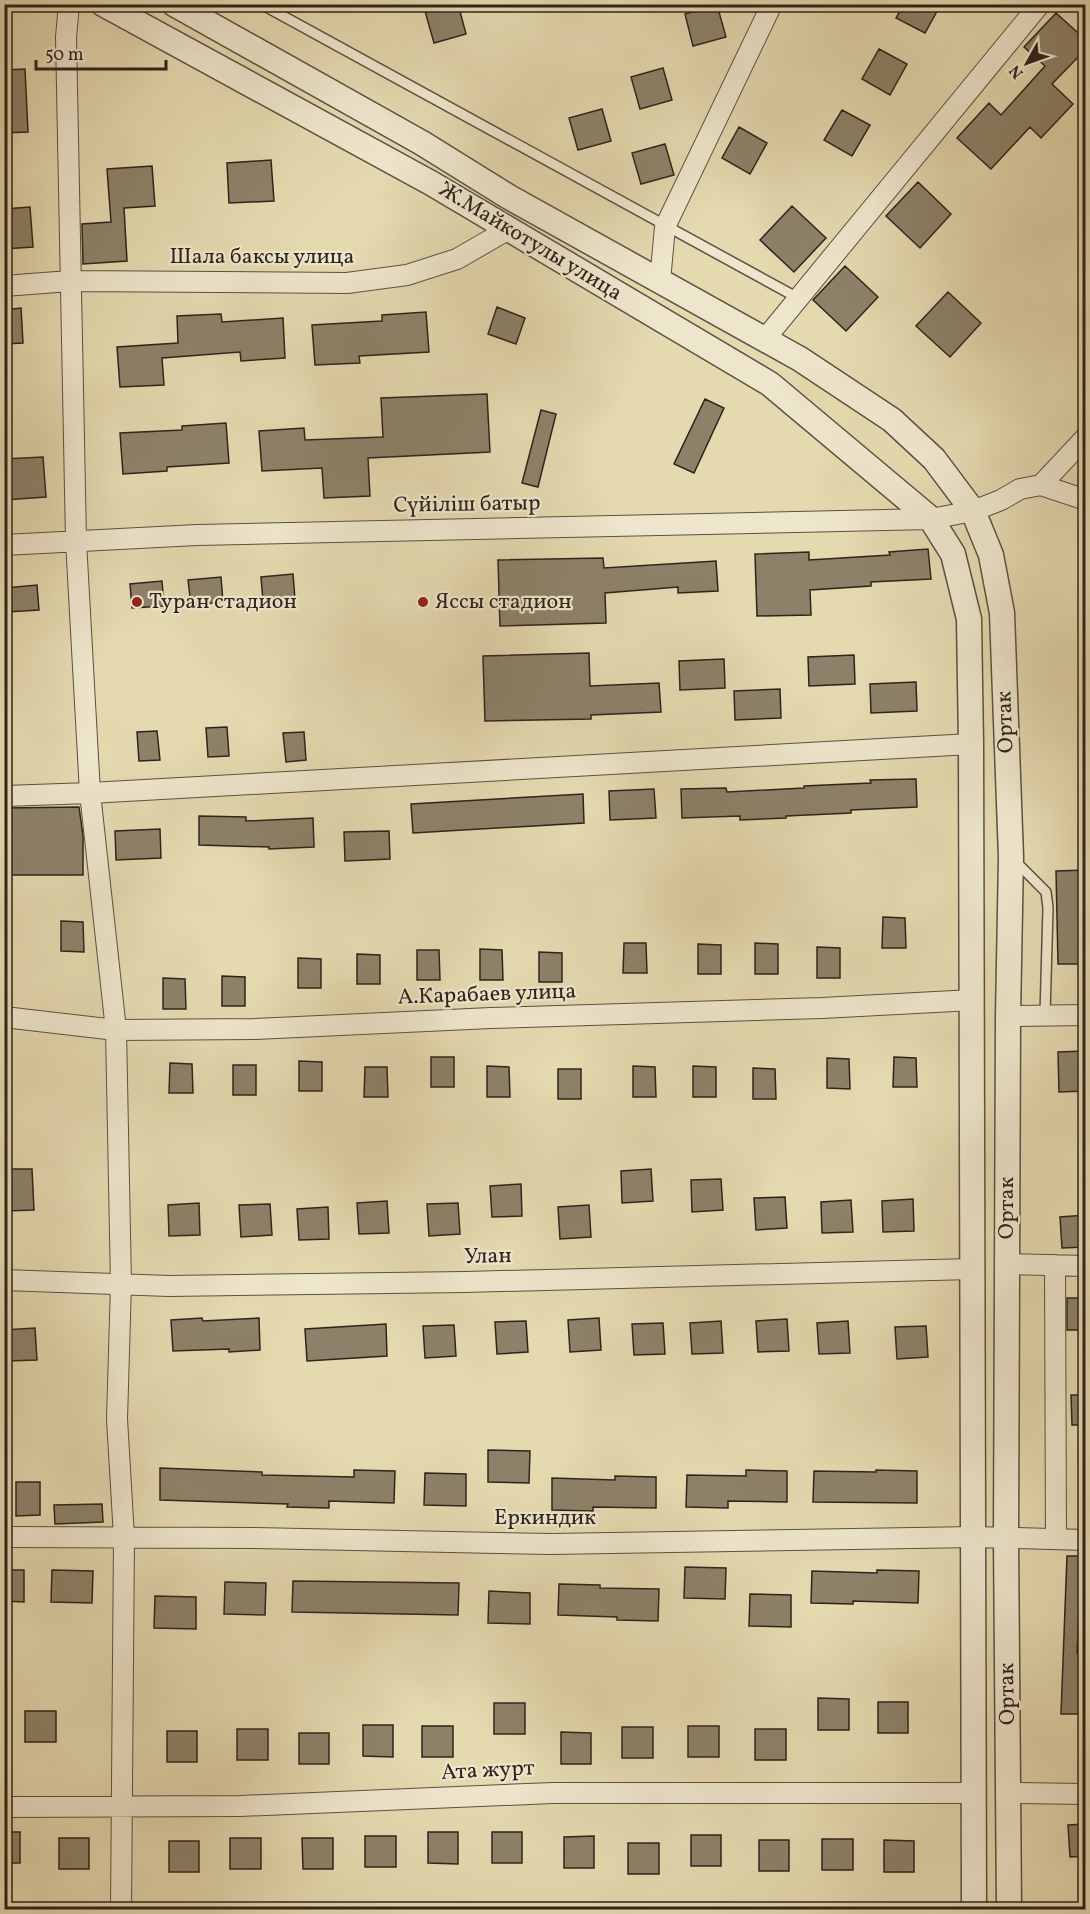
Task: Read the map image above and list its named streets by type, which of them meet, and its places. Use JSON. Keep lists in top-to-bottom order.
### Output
{
  "streets": {
    "street": [
      "Ж.Майкотулы улица",
      "Шала баксы улица",
      "Сүйіліш батыр",
      "Ортак",
      "А.Карабаев улица",
      "Улан",
      "Еркиндик",
      "Ата журт"
    ]
  },
  "crossings": [
    ["Ж.Майкотулы улица", "Шала баксы улица"],
    ["Ж.Майкотулы улица", "Сүйіліш батыр"],
    ["Ж.Майкотулы улица", "Ортак"],
    ["Сүйіліш батыр", "Ортак"],
    ["Ортак", "А.Карабаев улица"],
    ["Ортак", "Улан"],
    ["Ортак", "Еркиндик"],
    ["Ортак", "Ата журт"]
  ],
  "places": ["Туран стадион", "Яссы стадион"],
  "scale_bar": "50 m",
  "north": "bottom left"
}
